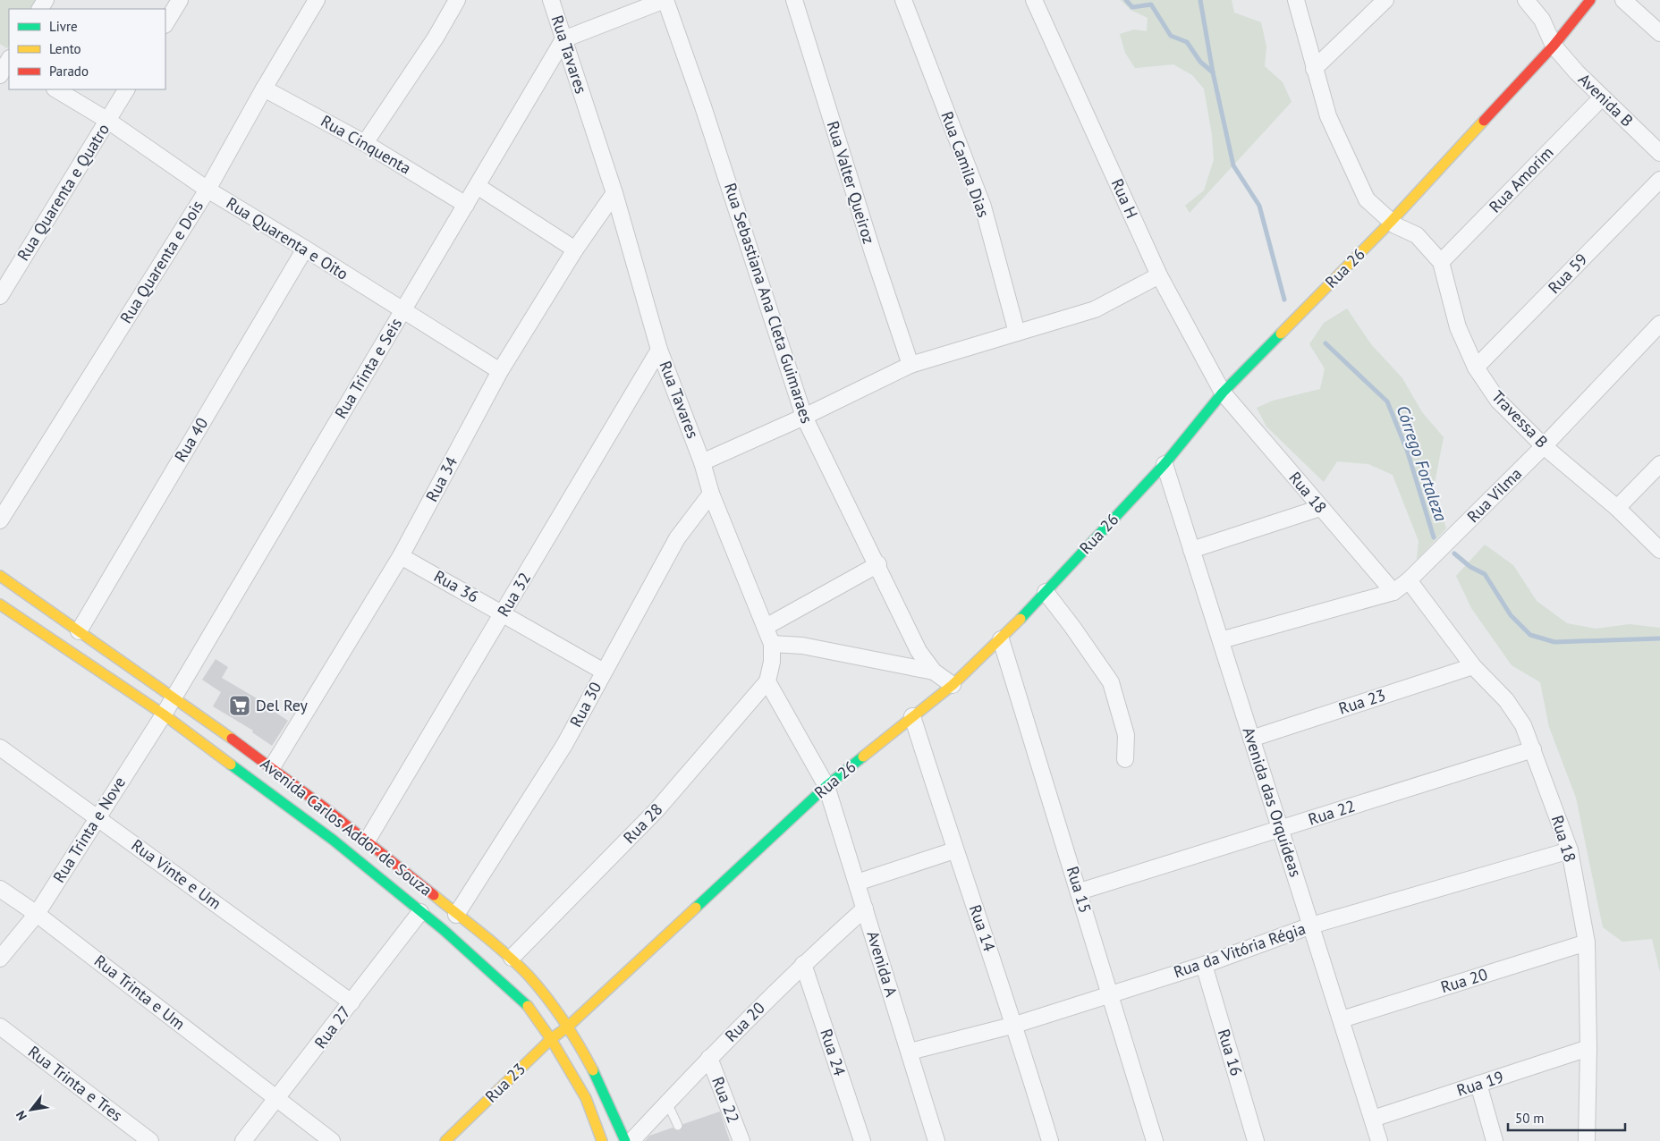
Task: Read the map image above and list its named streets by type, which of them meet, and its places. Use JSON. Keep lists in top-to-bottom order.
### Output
{
  "streets": {
    "street": [
      "Rua Tavares",
      "Avenida B",
      "Rua Cinquenta",
      "Rua Camila Dias",
      "Rua Amorim",
      "Rua Valter Queiroz",
      "Rua Quarenta e Quatro",
      "Rua H",
      "Rua Quarenta e Oito",
      "Rua Quarenta e Dois",
      "Rua 26",
      "Rua 59",
      "Rua Sebastiana Ana Cleta Guimaraes",
      "Rua Trinta e Seis",
      "Travessa B",
      "Rua 40",
      "Rua 34",
      "Rua 18",
      "Rua Vilma",
      "Rua 36",
      "Rua 32",
      "Rua 23",
      "Rua 30",
      "Avenida das Orquídeas",
      "Rua 22",
      "Rua 28",
      "Avenida Carlos Addor de Souza",
      "Rua Trinta e Nove",
      "Rua Vinte e Um",
      "Rua 15",
      "Rua 14",
      "Rua da Vitória Régia",
      "Avenida A",
      "Rua 20",
      "Rua Trinta e Um",
      "Rua 27",
      "Rua 24",
      "Rua 16",
      "Rua Trinta e Tres",
      "Rua 19"
    ]
  },
  "crossings": [
    ["Rua Tavares", "Rua Trinta e Seis"],
    ["Rua Tavares", "Rua 34"],
    ["Rua Tavares", "Rua 32"],
    ["Rua Tavares", "Rua 30"],
    ["Rua Tavares", "Rua 28"],
    ["Avenida B", "Rua Amorim"],
    ["Avenida B", "Rua 26"],
    ["Rua Cinquenta", "Rua Quarenta e Dois"],
    ["Rua Cinquenta", "Rua Trinta e Seis"],
    ["Rua Amorim", "Travessa B"],
    ["Rua Quarenta e Quatro", "Rua Quarenta e Oito"],
    ["Rua H", "Rua 26"],
    ["Rua H", "Rua 18"],
    ["Rua Quarenta e Oito", "Rua Quarenta e Dois"],
    ["Rua Quarenta e Oito", "Rua Trinta e Seis"],
    ["Rua Quarenta e Oito", "Rua 40"],
    ["Rua Quarenta e Oito", "Rua 34"],
    ["Rua 26", "Rua Sebastiana Ana Cleta Guimaraes"],
    ["Rua 26", "Travessa B"],
    ["Rua 26", "Rua 18"],
    ["Rua 26", "Rua 23"],
    ["Rua 26", "Avenida das Orquídeas"],
    ["Rua 26", "Avenida Carlos Addor de Souza"],
    ["Rua 26", "Rua 15"],
    ["Rua 26", "Rua 14"],
    ["Rua 26", "Avenida A"],
    ["Rua 59", "Travessa B"],
    ["Rua Trinta e Seis", "Avenida Carlos Addor de Souza"],
    ["Rua Trinta e Seis", "Rua Trinta e Nove"],
    ["Travessa B", "Rua Vilma"],
    ["Rua 40", "Avenida Carlos Addor de Souza"],
    ["Rua 34", "Rua 36"],
    ["Rua 34", "Avenida Carlos Addor de Souza"],
    ["Rua 18", "Rua Vilma"],
    ["Rua 18", "Rua 23"],
    ["Rua 18", "Rua 22"],
    ["Rua 18", "Rua da Vitória Régia"],
    ["Rua 18", "Rua 20"],
    ["Rua 18", "Rua 19"],
    ["Rua Vilma", "Avenida das Orquídeas"],
    ["Rua 36", "Rua 32"],
    ["Rua 36", "Rua 30"],
    ["Rua 32", "Avenida Carlos Addor de Souza"],
    ["Rua 23", "Avenida das Orquídeas"],
    ["Rua 23", "Avenida Carlos Addor de Souza"],
    ["Rua 30", "Avenida Carlos Addor de Souza"],
    ["Avenida das Orquídeas", "Rua 22"],
    ["Avenida das Orquídeas", "Rua da Vitória Régia"],
    ["Avenida das Orquídeas", "Rua 20"],
    ["Avenida das Orquídeas", "Rua 19"],
    ["Rua 22", "Rua 15"],
    ["Rua 22", "Rua 20"],
    ["Rua 28", "Avenida Carlos Addor de Souza"],
    ["Avenida Carlos Addor de Souza", "Rua Trinta e Nove"],
    ["Avenida Carlos Addor de Souza", "Rua 27"],
    ["Rua Trinta e Nove", "Rua Vinte e Um"],
    ["Rua Trinta e Nove", "Rua Trinta e Um"],
    ["Rua Vinte e Um", "Rua 27"],
    ["Rua 15", "Rua da Vitória Régia"],
    ["Rua 14", "Rua da Vitória Régia"],
    ["Rua da Vitória Régia", "Avenida A"],
    ["Rua da Vitória Régia", "Rua 16"],
    ["Avenida A", "Rua 20"],
    ["Rua 20", "Rua 24"],
    ["Rua Trinta e Um", "Rua 27"]
  ],
  "water": ["Córrego Fortaleza"],
  "places": {
    "supermarket": ["Del Rey"]
  },
  "legend": ["Livre", "Lento", "Parado"],
  "scale_bar": "50 m",
  "north": "bottom left"
}
